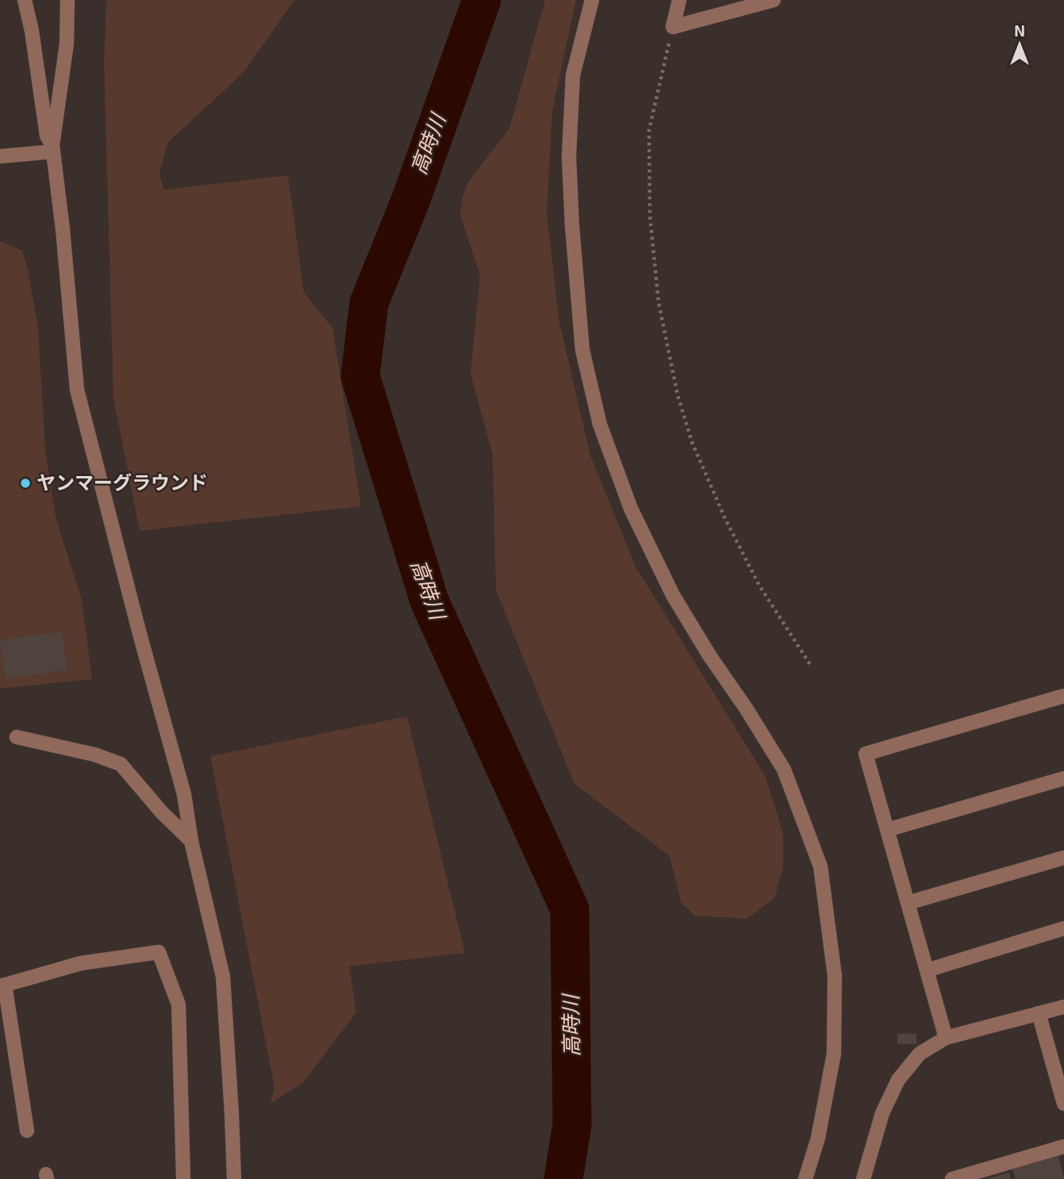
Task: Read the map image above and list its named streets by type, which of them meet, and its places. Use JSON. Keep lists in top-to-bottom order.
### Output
{
  "water": ["高時川"],
  "places": ["ヤンマーグラウンド"],
  "north": "top"
}
